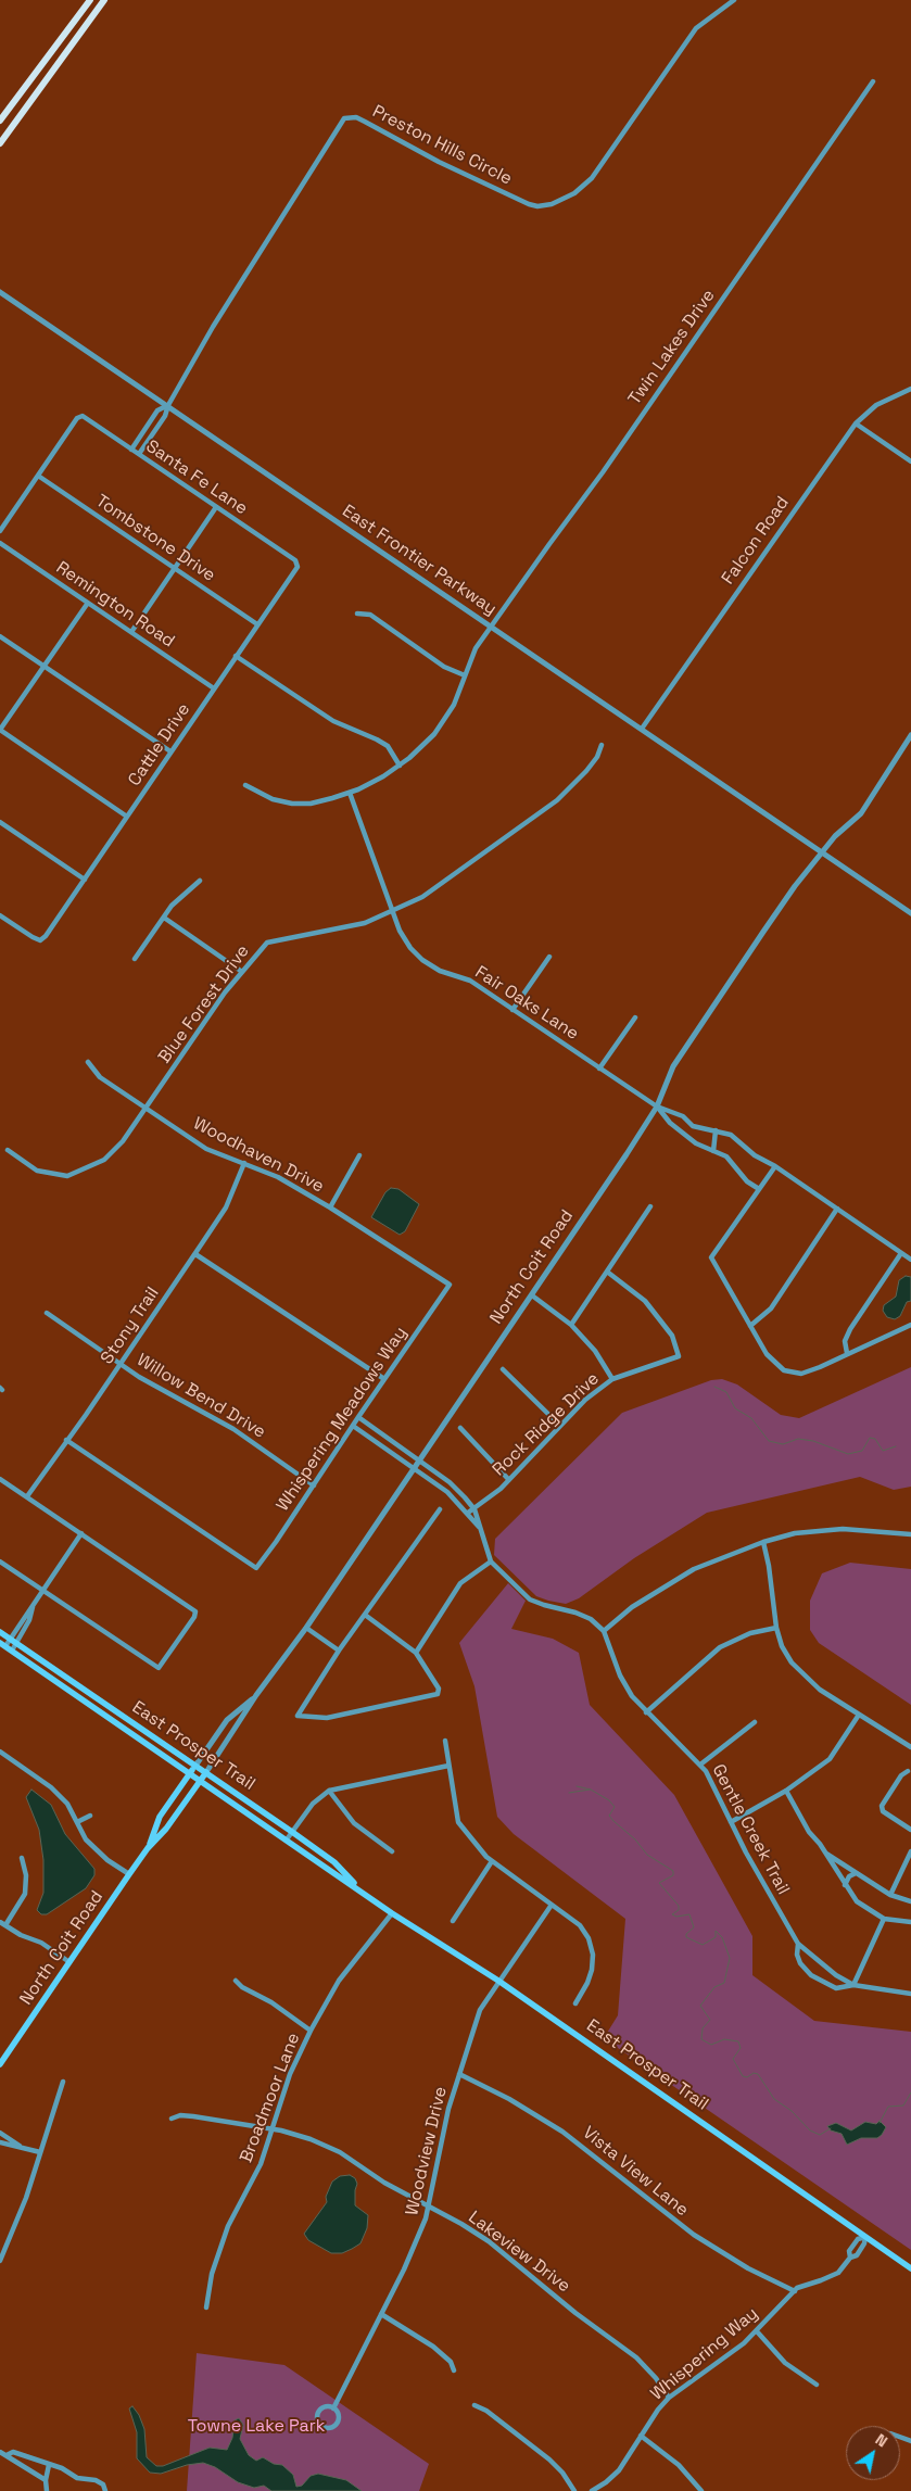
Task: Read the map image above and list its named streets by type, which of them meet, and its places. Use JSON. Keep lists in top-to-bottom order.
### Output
{
  "streets": {
    "main road": ["North Coit Road", "East Prosper Trail"],
    "street": [
      "Preston Hills Circle",
      "Twin Lakes Drive",
      "Santa Fe Lane",
      "Tombstone Drive",
      "Falcon Road",
      "East Frontier Parkway",
      "Remington Road",
      "Cattle Drive",
      "Fair Oaks Lane",
      "Blue Forest Drive",
      "Woodhaven Drive",
      "Stony Trail",
      "Willow Bend Drive",
      "Whispering Meadows Way",
      "Rock Ridge Drive",
      "Gentle Creek Trail",
      "Broadmoor Lane",
      "Woodview Drive",
      "Vista View Lane",
      "Lakeview Drive",
      "Whispering Way"
    ]
  },
  "crossings": [
    ["Preston Hills Circle", "East Frontier Parkway"],
    ["Twin Lakes Drive", "East Frontier Parkway"],
    ["Twin Lakes Drive", "Fair Oaks Lane"],
    ["Santa Fe Lane", "Tombstone Drive"],
    ["Santa Fe Lane", "Cattle Drive"],
    ["Tombstone Drive", "Cattle Drive"],
    ["Falcon Road", "East Frontier Parkway"],
    ["East Frontier Parkway", "North Coit Road"],
    ["Remington Road", "Cattle Drive"],
    ["Fair Oaks Lane", "Blue Forest Drive"],
    ["Fair Oaks Lane", "North Coit Road"],
    ["Blue Forest Drive", "Woodhaven Drive"],
    ["Woodhaven Drive", "Stony Trail"],
    ["Woodhaven Drive", "Whispering Meadows Way"],
    ["North Coit Road", "East Prosper Trail"],
    ["Stony Trail", "Willow Bend Drive"],
    ["Stony Trail", "Whispering Meadows Way"],
    ["Willow Bend Drive", "Whispering Meadows Way"],
    ["East Prosper Trail", "Broadmoor Lane"],
    ["East Prosper Trail", "Woodview Drive"],
    ["East Prosper Trail", "Whispering Way"],
    ["Broadmoor Lane", "Lakeview Drive"],
    ["Woodview Drive", "Vista View Lane"],
    ["Woodview Drive", "Lakeview Drive"],
    ["Vista View Lane", "Whispering Way"],
    ["Lakeview Drive", "Whispering Way"]
  ],
  "parks": ["Towne Lake Park"],
  "north": "top right"
}
